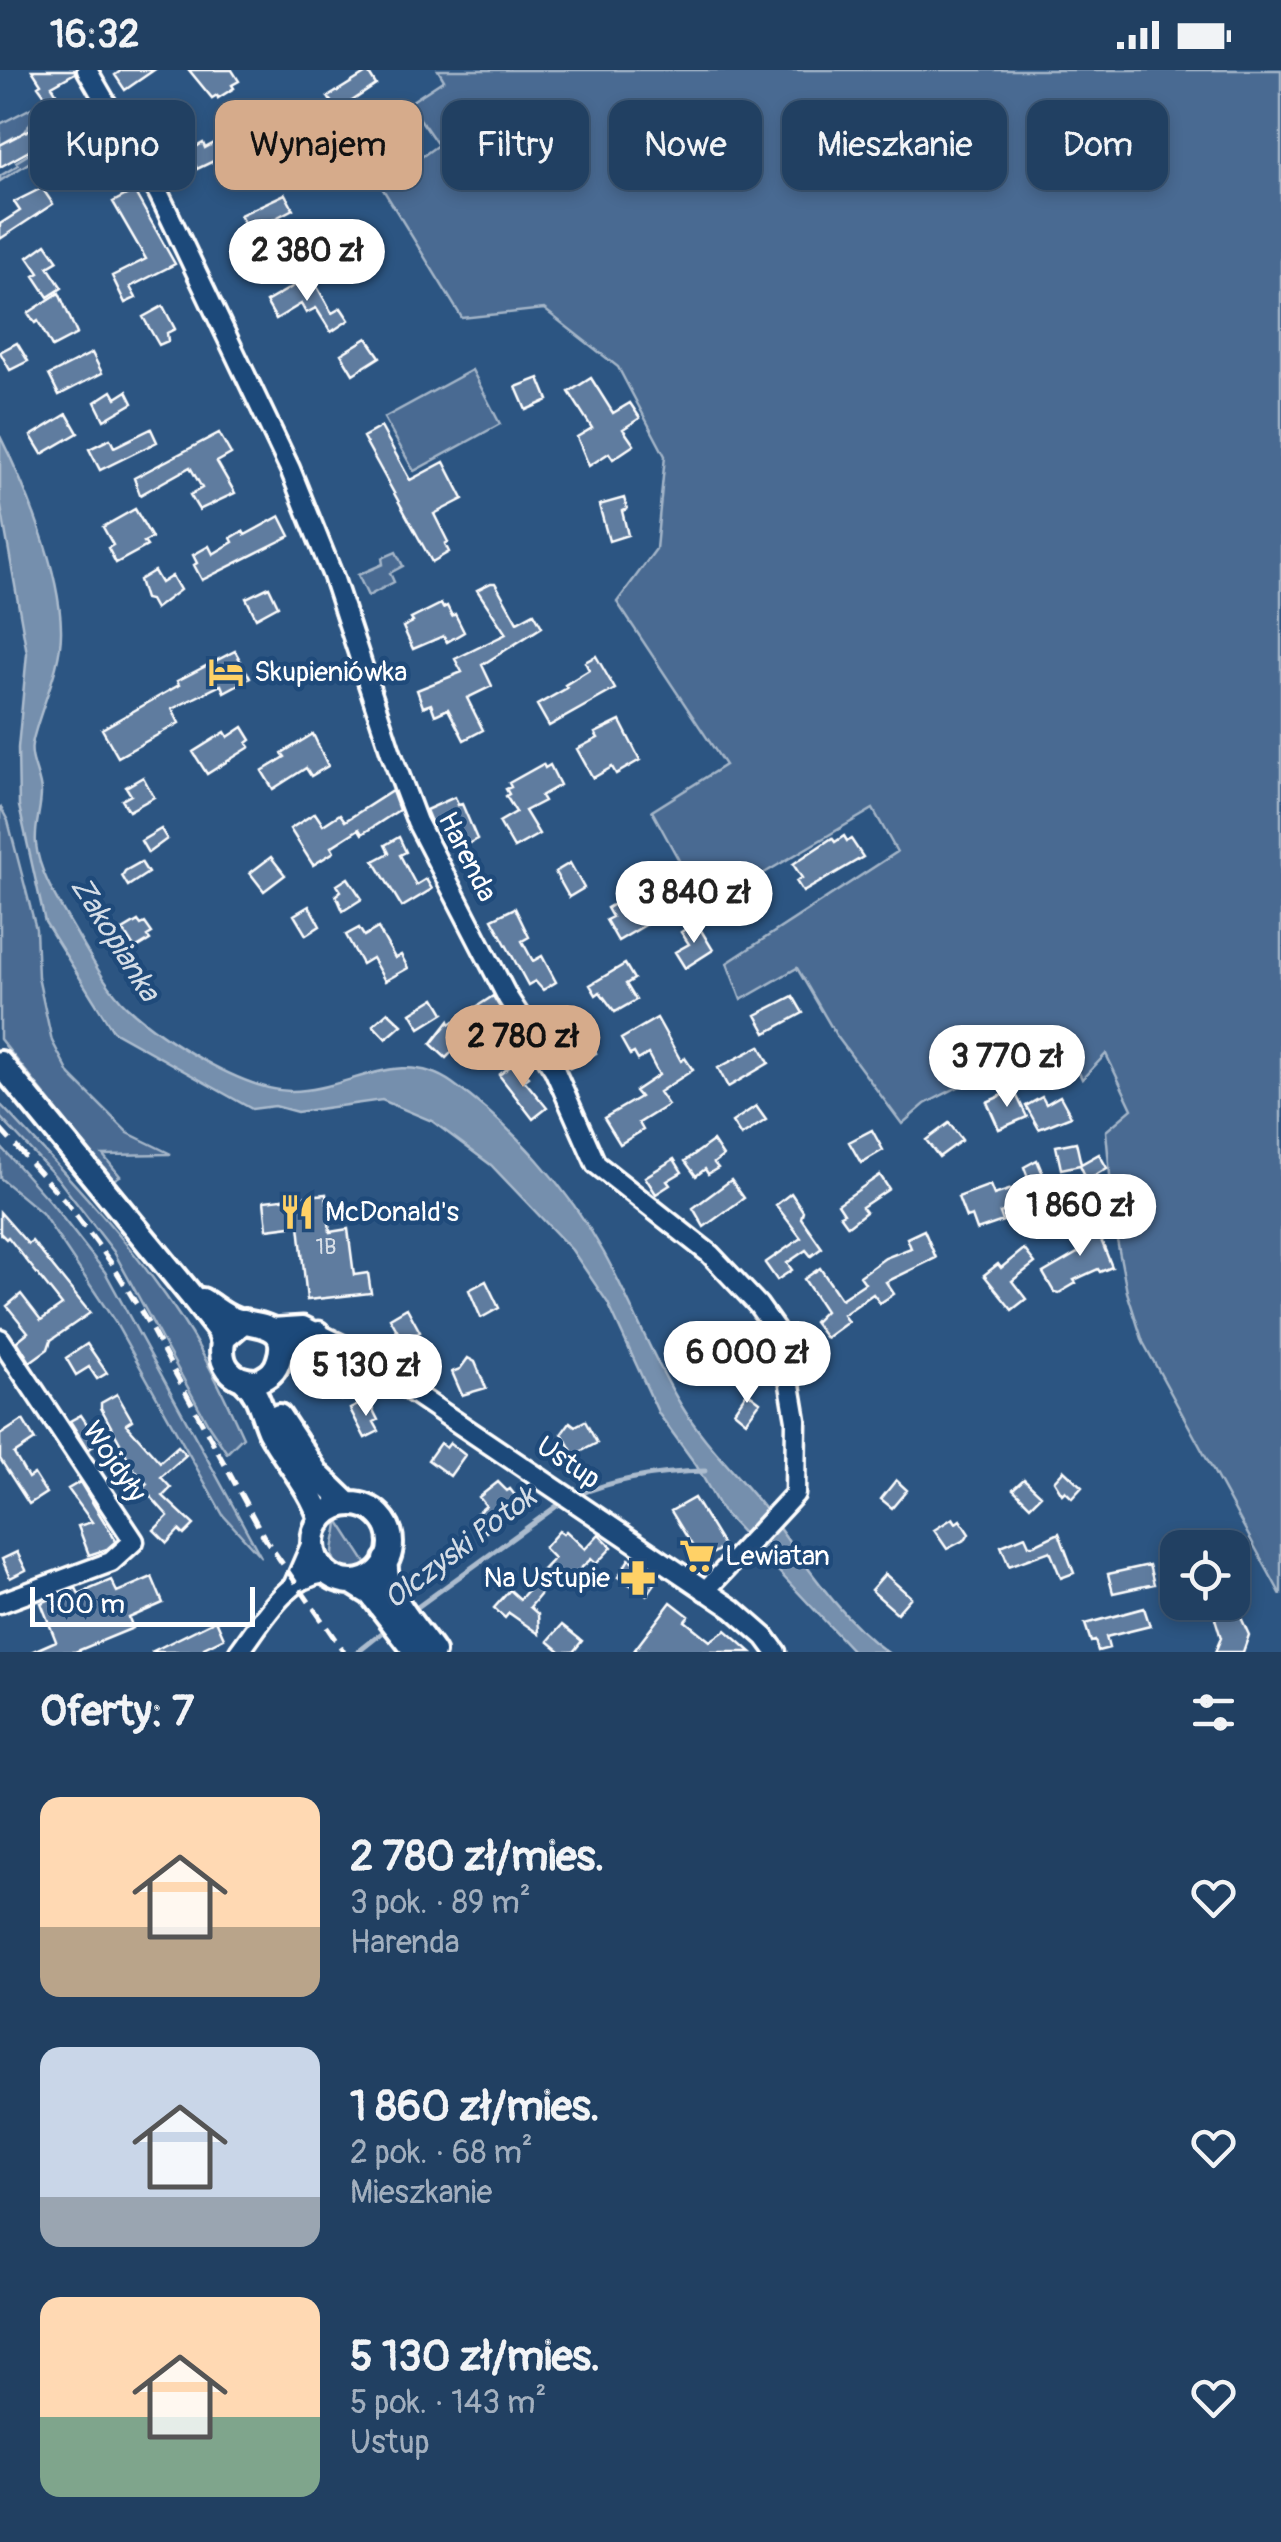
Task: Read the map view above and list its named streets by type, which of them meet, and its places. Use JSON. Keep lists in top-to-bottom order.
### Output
{
  "streets": {
    "street": ["Harenda", "Wojdyły", "Ustup"]
  },
  "crossings": [
    ["Harenda", "Ustup"]
  ],
  "water": ["Zakopianka", "Olczyski Potok"],
  "places": {
    "hotel": ["Skupieniówka"],
    "restaurant": ["McDonald's"],
    "supermarket": ["Lewiatan"],
    "pharmacy": ["Na Ustupie"]
  },
  "house_numbers": ["1B"],
  "scale_bar": "100 m",
  "page": {
    "status": "16:32",
    "chip": [
      "Kupno",
      "Wynajem",
      "Filtry",
      "Nowe",
      "Mieszkanie",
      "Dom"
    ],
    "price": [
      "2 380 zł",
      "3 840 zł",
      "2 780 zł",
      "3 770 zł",
      "1 860 zł",
      "6 000 zł",
      "5 130 zł"
    ],
    "scale": "100 m",
    "heading": "Oferty: 7",
    "list": [
      {
        "name": "2 780 zł/mies.",
        "note": "3 pok. · 89 m² · Harenda"
      },
      {
        "name": "1 860 zł/mies.",
        "note": "2 pok. · 68 m² · Mieszkanie"
      },
      {
        "name": "5 130 zł/mies.",
        "note": "5 pok. · 143 m² · Ustup"
      }
    ]
  }
}
